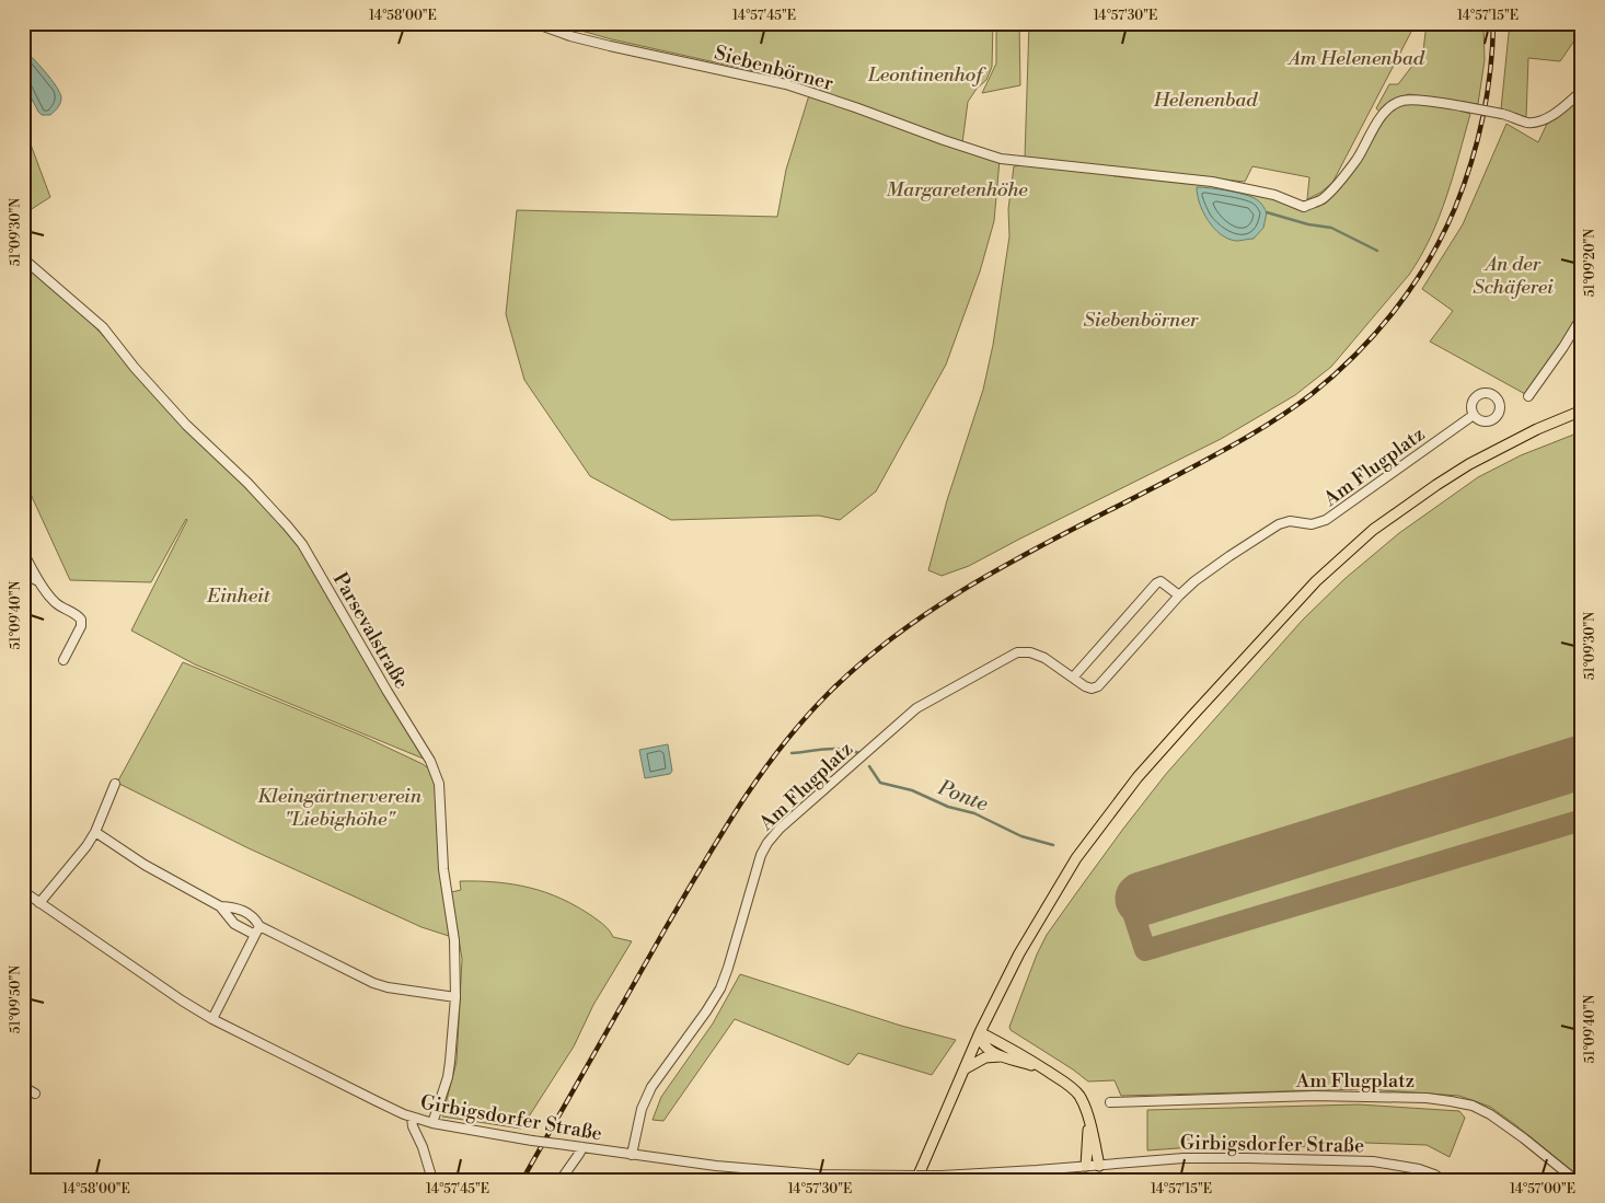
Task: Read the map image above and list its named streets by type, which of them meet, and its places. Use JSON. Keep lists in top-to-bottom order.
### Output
{
  "streets": {
    "street": [
      "Siebenbörner",
      "Am Flugplatz",
      "Parsevalstraße",
      "Girbigsdorfer Straße"
    ]
  },
  "crossings": [
    ["Am Flugplatz", "Girbigsdorfer Straße"],
    ["Parsevalstraße", "Girbigsdorfer Straße"]
  ],
  "water": ["Ponte"],
  "parks": [
    "Am Helenenbad",
    "Leontinenhof",
    "Helenenbad",
    "Margaretenhöhe",
    "An der Schäferei",
    "Siebenbörner",
    "Einheit",
    "Kleingärtnerverein \"Liebighöhe\""
  ],
  "coordinates": [
    "14°58'00\"E",
    "14°57'45\"E",
    "14°57'30\"E",
    "14°57'15\"E",
    "51°09'30\"N",
    "51°09'20\"N",
    "51°09'40\"N",
    "51°09'50\"N",
    "14°57'00\"E"
  ]
}
